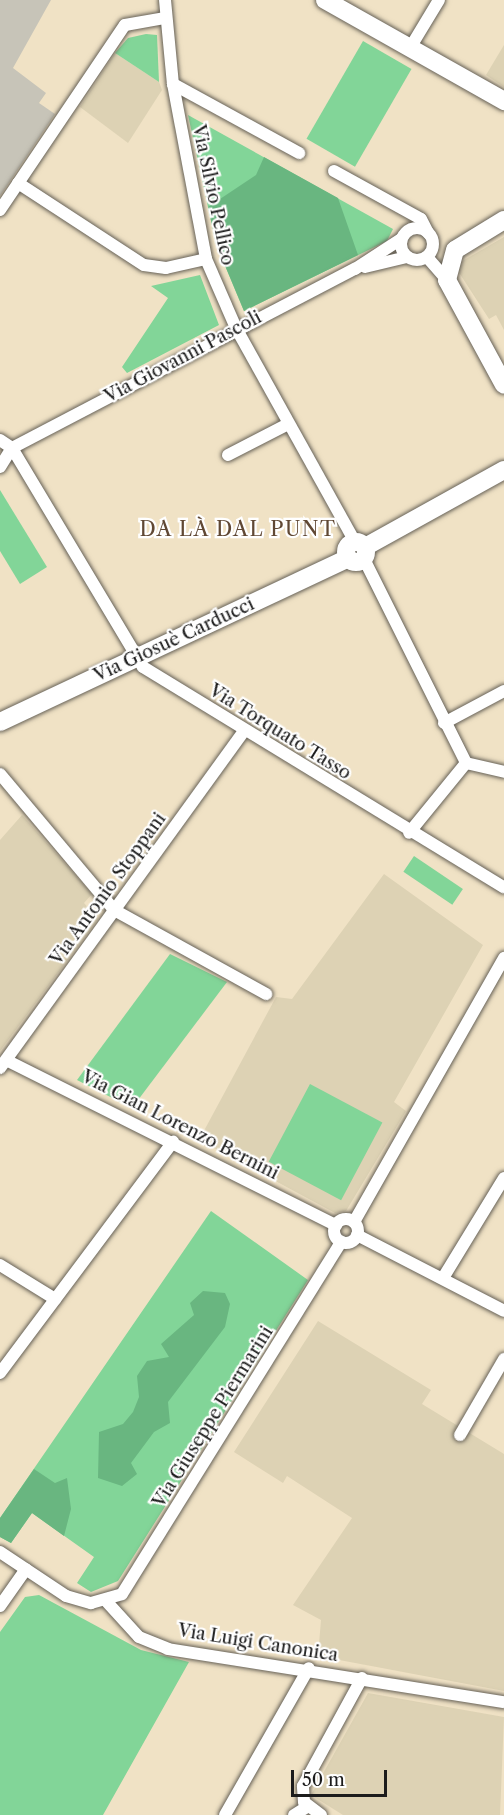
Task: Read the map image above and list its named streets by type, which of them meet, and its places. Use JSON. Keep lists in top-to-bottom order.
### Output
{
  "streets": {
    "street": [
      "Via Silvio Pellico",
      "Via Giovanni Pascoli",
      "Via Giosuè Carducci",
      "Via Torquato Tasso",
      "Via Antonio Stoppani",
      "Via Gian Lorenzo Bernini",
      "Via Giuseppe Piermarini",
      "Via Luigi Canonica"
    ]
  },
  "crossings": [
    ["Via Silvio Pellico", "Via Giovanni Pascoli"],
    ["Via Silvio Pellico", "Via Giosuè Carducci"],
    ["Via Giovanni Pascoli", "Via Torquato Tasso"],
    ["Via Giosuè Carducci", "Via Torquato Tasso"],
    ["Via Torquato Tasso", "Via Antonio Stoppani"],
    ["Via Antonio Stoppani", "Via Gian Lorenzo Bernini"],
    ["Via Giuseppe Piermarini", "Via Luigi Canonica"]
  ],
  "districts": ["DA LÀ DAL PUNT"],
  "scale_bar": "50 m"
}
